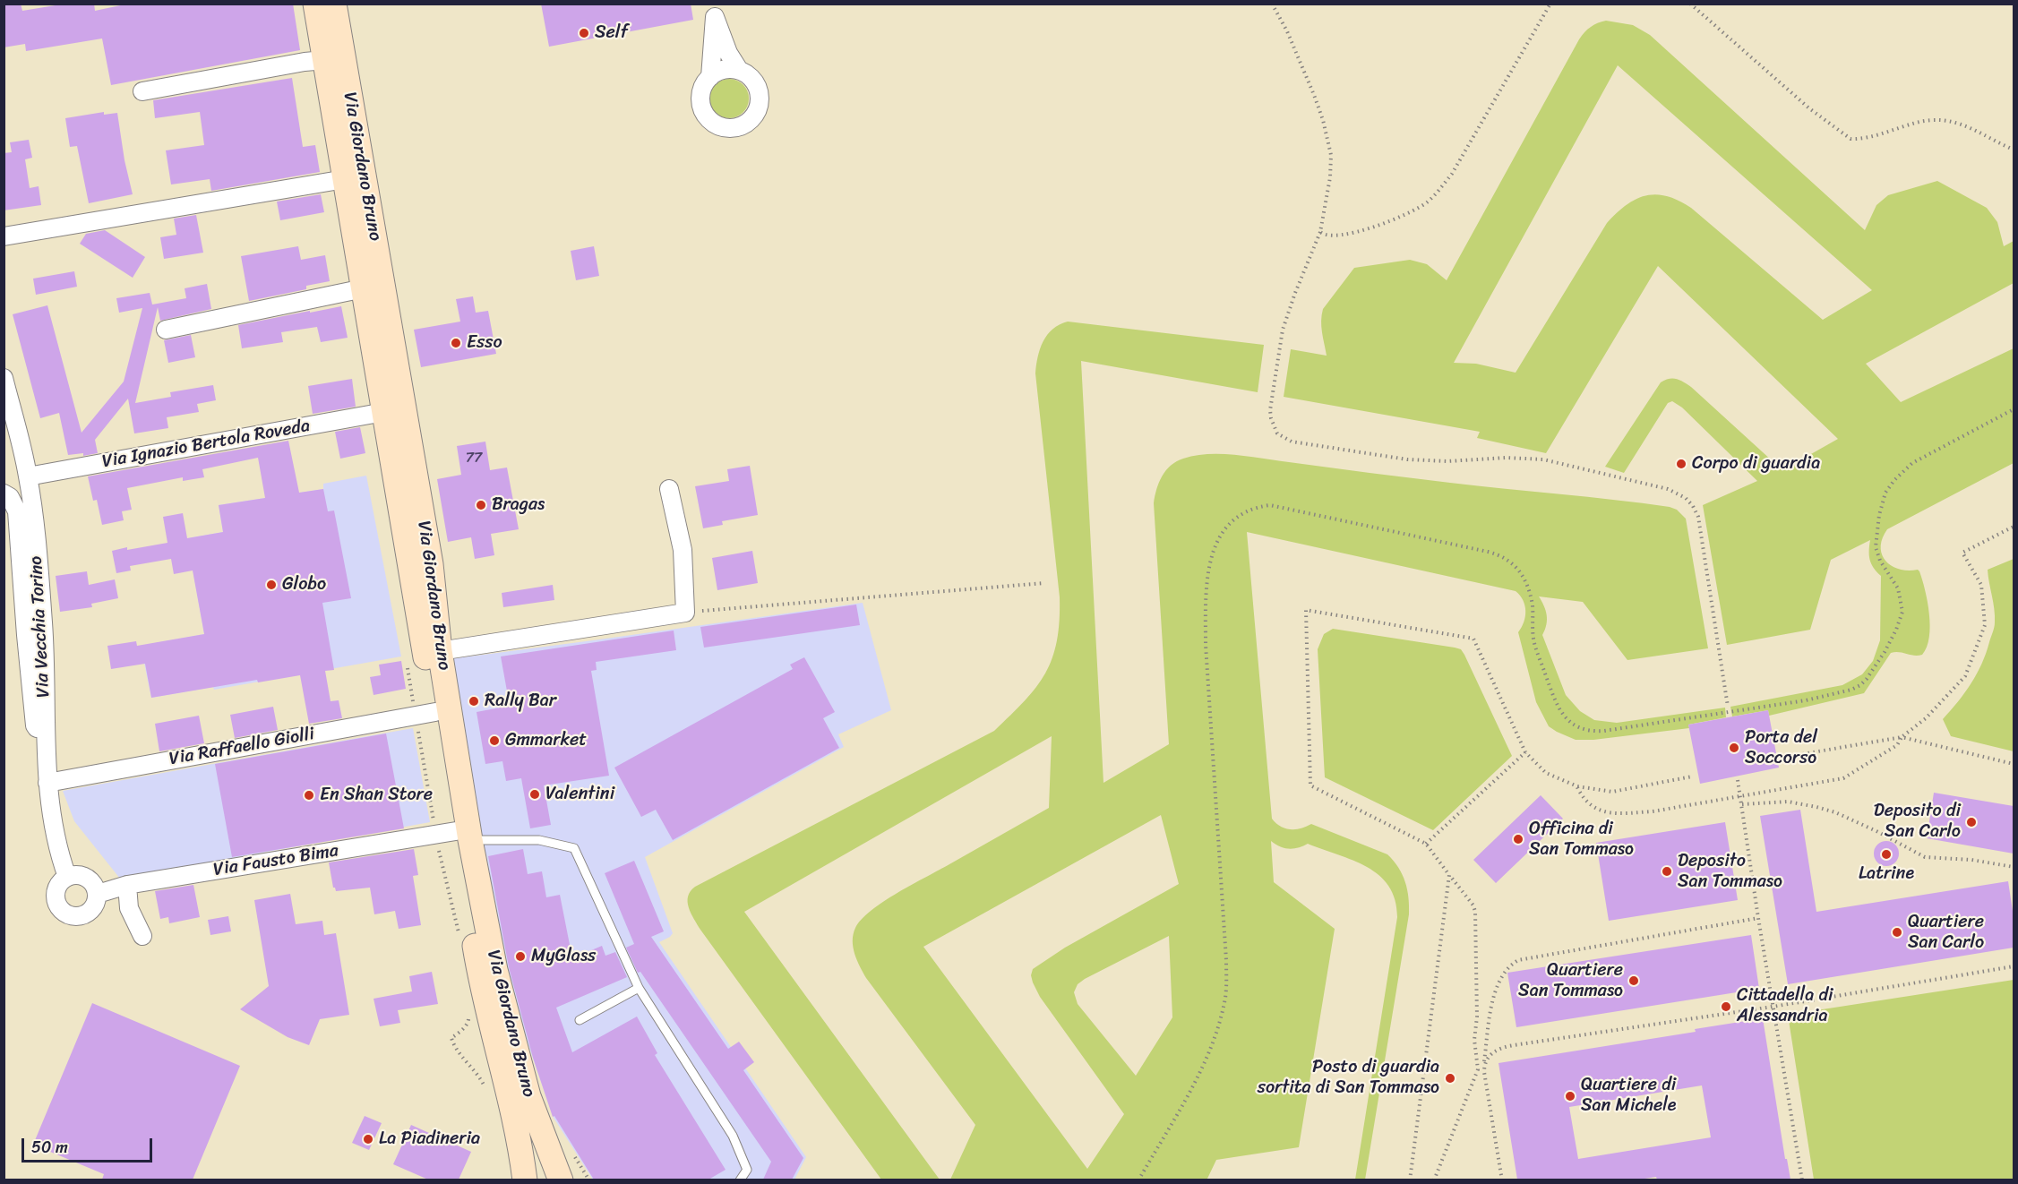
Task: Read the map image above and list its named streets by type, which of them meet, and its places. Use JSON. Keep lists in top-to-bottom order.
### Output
{
  "streets": {
    "main road": ["Via Giordano Bruno"],
    "street": [
      "Via Ignazio Bertola Roveda",
      "Via Vecchia Torino",
      "Via Raffaello Giolli",
      "Via Fausto Bima"
    ]
  },
  "crossings": [
    ["Via Giordano Bruno", "Via Ignazio Bertola Roveda"],
    ["Via Giordano Bruno", "Via Raffaello Giolli"],
    ["Via Giordano Bruno", "Via Fausto Bima"],
    ["Via Ignazio Bertola Roveda", "Via Vecchia Torino"],
    ["Via Vecchia Torino", "Via Raffaello Giolli"],
    ["Via Vecchia Torino", "Via Fausto Bima"]
  ],
  "places": [
    "Self",
    "Esso",
    "Corpo di guardia",
    "Bragas",
    "Globo",
    "Rally Bar",
    "Gmmarket",
    "Porta del Soccorso",
    "Valentini",
    "En Shan Store",
    "Deposito di San Carlo",
    "Officina di San Tommaso",
    "Latrine",
    "Deposito San Tommaso",
    "Quartiere San Carlo",
    "MyGlass",
    "Quartiere San Tommaso",
    "Cittadella di Alessandria",
    "Posto di guardia sortita di San Tommaso",
    "Quartiere di San Michele",
    "La Piadineria"
  ],
  "house_numbers": ["77"],
  "scale_bar": "50 m"
}
